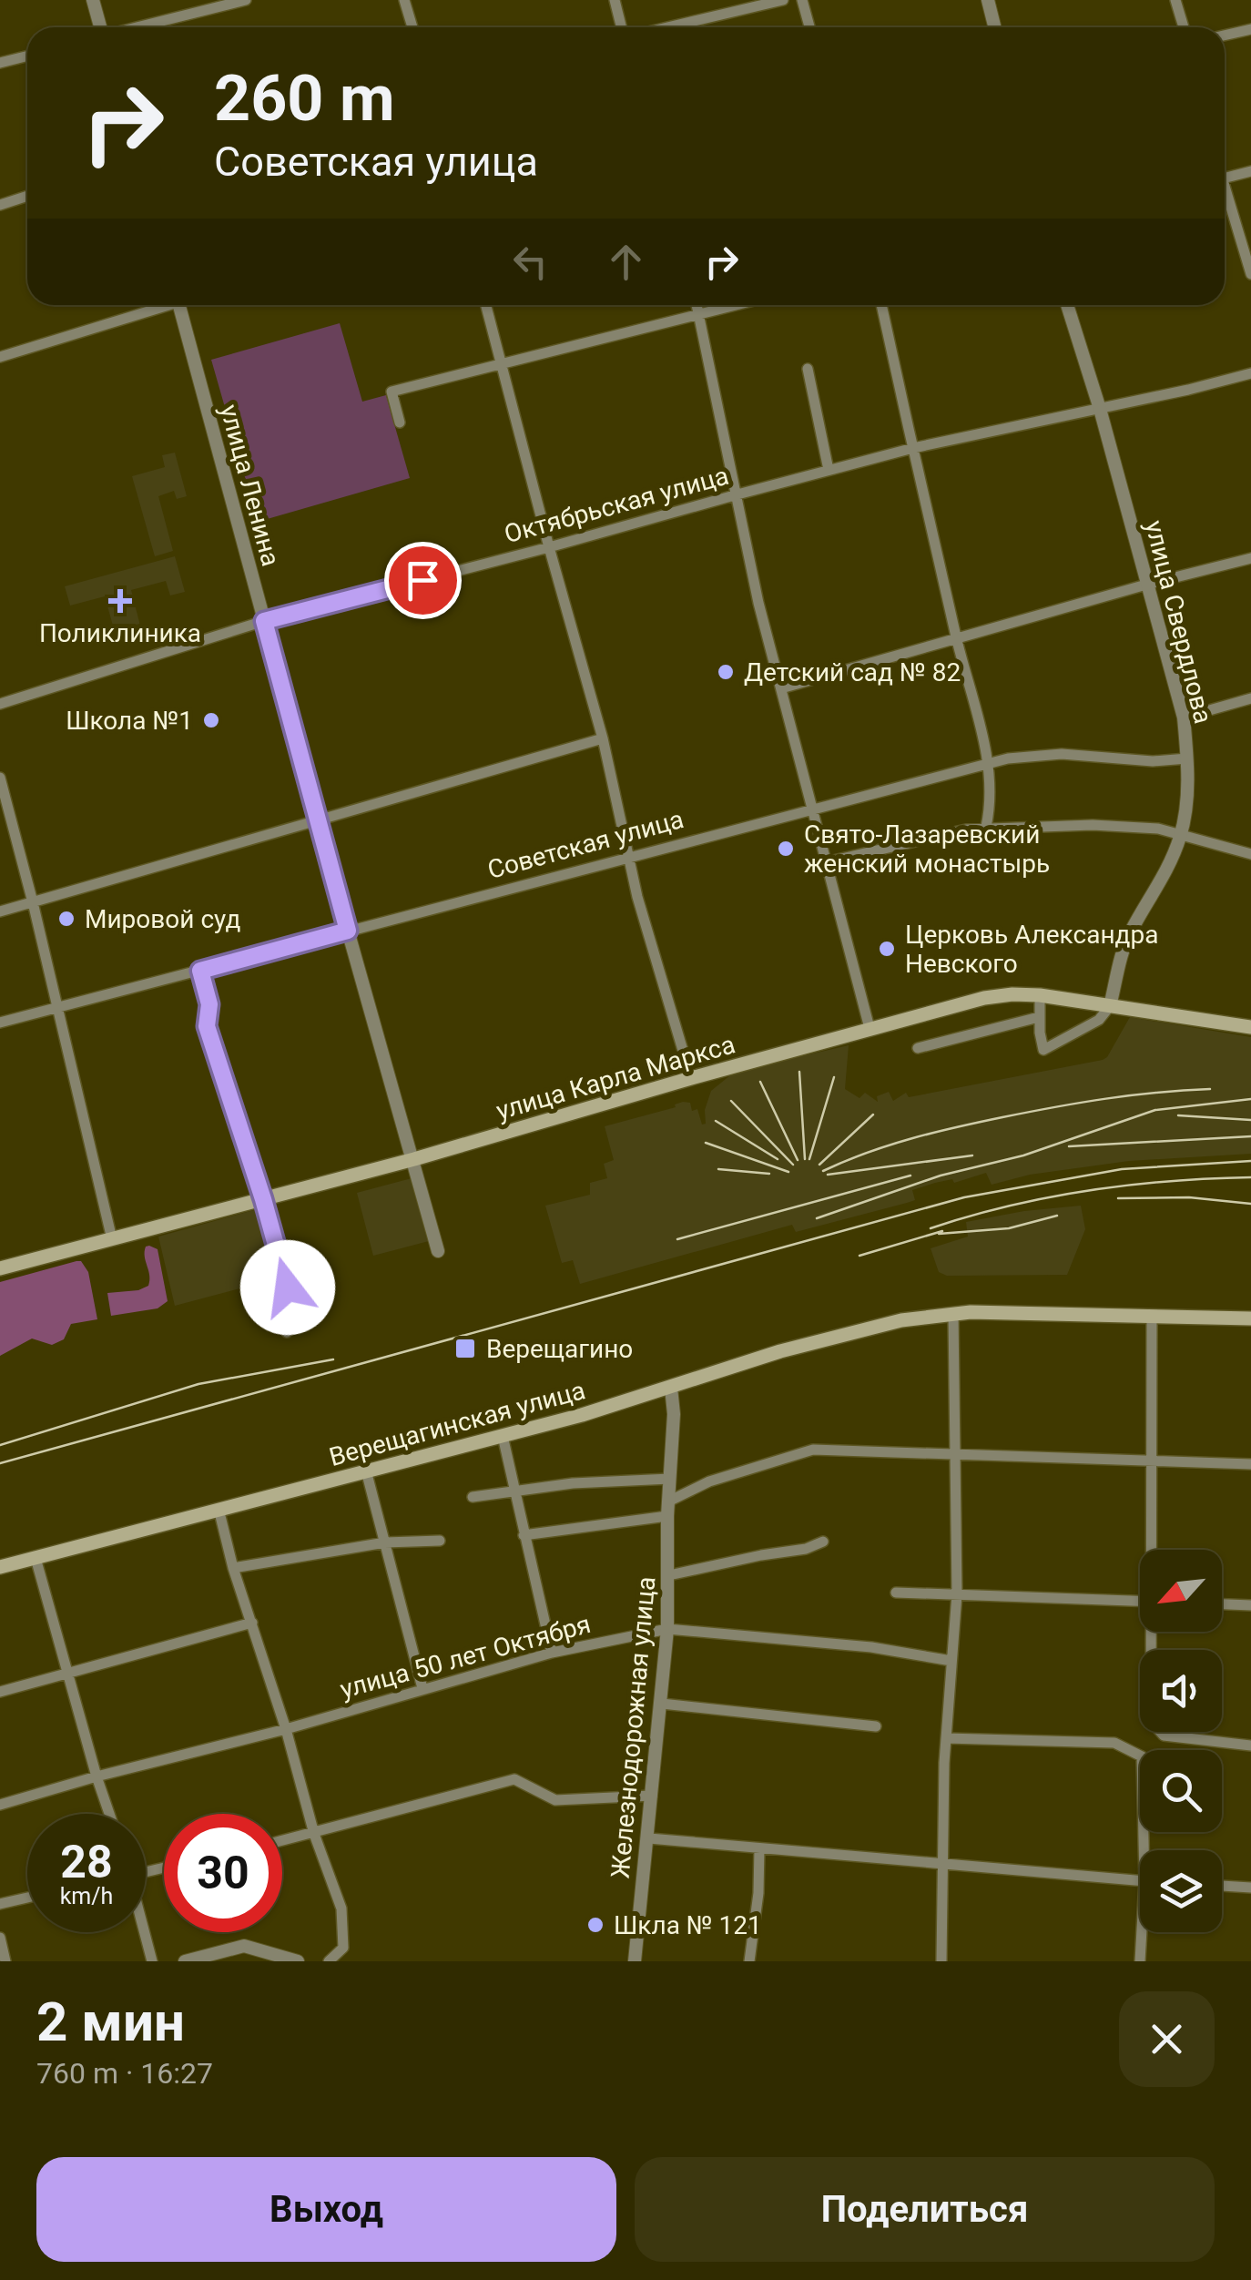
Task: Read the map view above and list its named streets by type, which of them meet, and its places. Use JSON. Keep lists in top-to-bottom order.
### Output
{
  "streets": {
    "main road": ["улица Карла Маркса", "Верещагинская улица"],
    "street": [
      "улица Ленина",
      "Октябрьская улица",
      "улица Свердлова",
      "Советская улица",
      "улица 50 лет Октября",
      "Железнодорожная улица"
    ]
  },
  "crossings": [
    ["улица Ленина", "Октябрьская улица"],
    ["улица Ленина", "Советская улица"],
    ["улица Ленина", "улица Карла Маркса"],
    ["Октябрьская улица", "улица Свердлова"],
    ["улица Свердлова", "Советская улица"],
    ["улица Свердлова", "улица Карла Маркса"],
    ["Верещагинская улица", "Железнодорожная улица"],
    ["улица 50 лет Октября", "Железнодорожная улица"]
  ],
  "places": {
    "health": ["Поликлиника"],
    "other": [
      "Детский сад № 82",
      "Школа №1",
      "Свято-Лазаревский женский монастырь",
      "Мировой суд",
      "Церковь Александра Невского",
      "Шкла № 121"
    ],
    "transit": ["Верещагино"]
  },
  "north": "bottom left",
  "page": {
    "turn": ["260 m", "Советская улица"],
    "speed": "28 km/h",
    "limit": "30",
    "heading": ["2 мин", "760 m · 16:27"],
    "buttons": ["Выход", "Поделиться"]
  }
}
